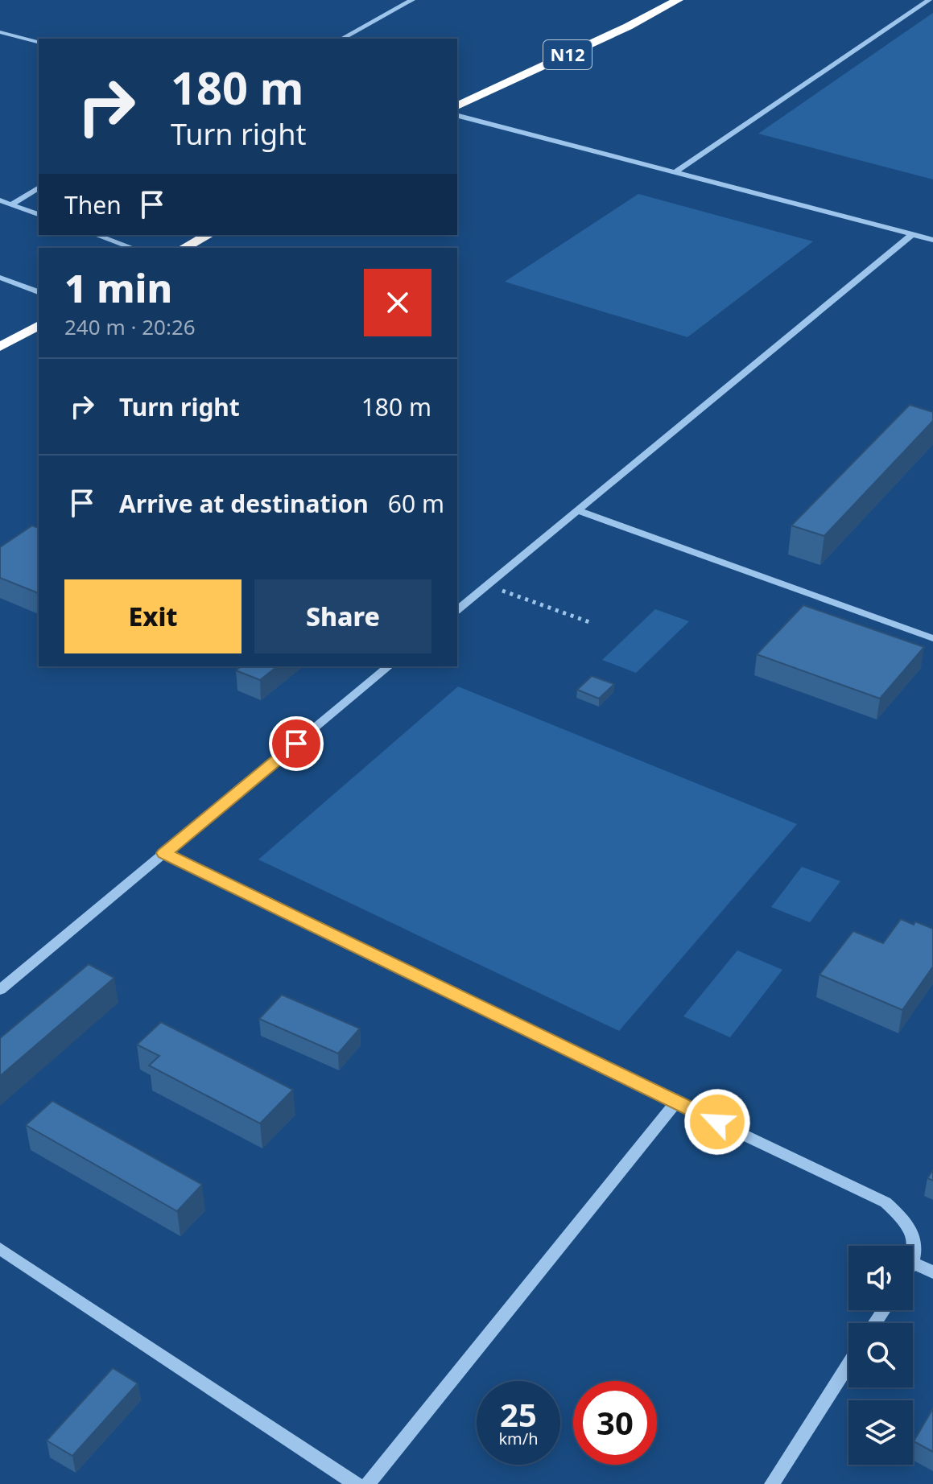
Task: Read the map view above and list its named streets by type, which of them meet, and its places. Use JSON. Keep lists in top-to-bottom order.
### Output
{
  "streets": {
    "highway": ["N12"]
  },
  "page": {
    "turn": ["180 m", "Turn right"],
    "then": "Then",
    "heading": ["1 min", "240 m · 20:26"],
    "list": [
      {
        "name": "Turn right",
        "value": "180 m"
      },
      {
        "name": "Arrive at destination",
        "value": "60 m"
      }
    ],
    "buttons": ["Exit", "Share"],
    "speed": "25 km/h",
    "limit": "30"
  }
}
